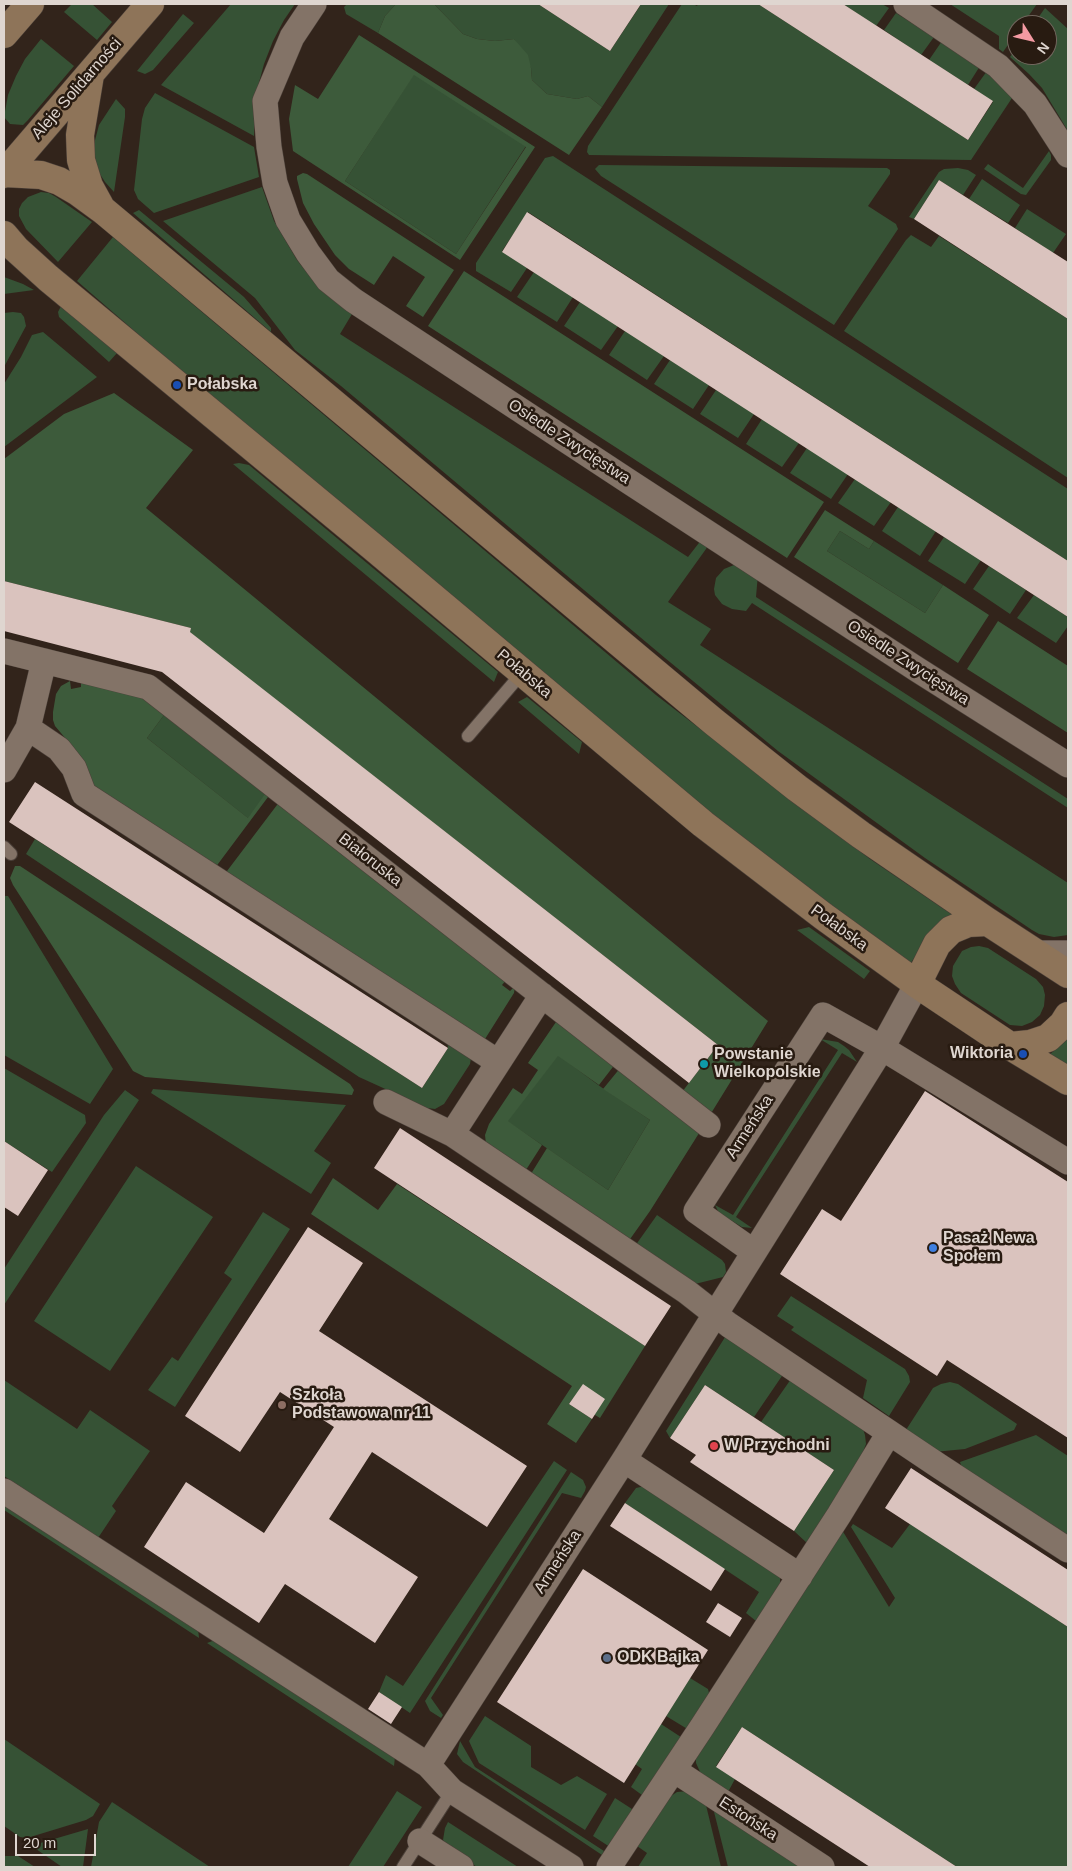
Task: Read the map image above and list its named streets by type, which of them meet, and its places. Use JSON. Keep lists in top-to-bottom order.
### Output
{
  "streets": {
    "street": [
      "Aleje Solidarności",
      "Osiedle Zwycięstwa",
      "Połabska",
      "Białoruska",
      "Armeńska",
      "Estońska"
    ]
  },
  "crossings": [
    ["Połabska", "Armeńska"]
  ],
  "places": [
    "Połabska",
    "Wiktoria",
    "Powstanie Wielkopolskie",
    "Pasaż Newa Społem",
    "Szkoła Podstawowa nr 11",
    "W Przychodni",
    "ODK Bajka"
  ],
  "scale_bar": "20 m",
  "north": "bottom right"
}
